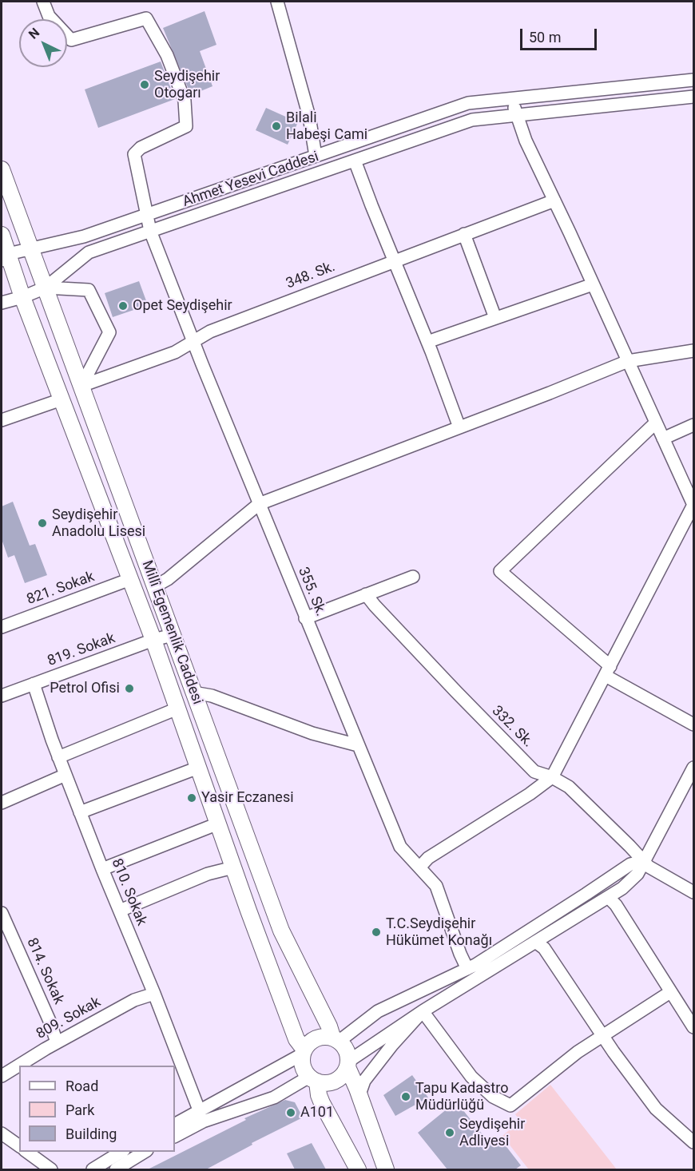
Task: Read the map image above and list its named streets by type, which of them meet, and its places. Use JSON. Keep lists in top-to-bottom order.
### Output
{
  "streets": {
    "main road": ["Millî Egemenlik Caddesi"],
    "street": [
      "Ahmet Yesevi Caddesi",
      "348. Sk.",
      "821. Sokak",
      "355. Sk.",
      "819. Sokak",
      "332. Sk.",
      "810. Sokak",
      "814. Sokak",
      "809. Sokak"
    ]
  },
  "crossings": [
    ["Ahmet Yesevi Caddesi", "355. Sk."],
    ["Ahmet Yesevi Caddesi", "Millî Egemenlik Caddesi"],
    ["348. Sk.", "355. Sk."],
    ["348. Sk.", "Millî Egemenlik Caddesi"],
    ["821. Sokak", "Millî Egemenlik Caddesi"],
    ["Millî Egemenlik Caddesi", "819. Sokak"],
    ["819. Sokak", "810. Sokak"],
    ["810. Sokak", "809. Sokak"],
    ["814. Sokak", "809. Sokak"]
  ],
  "places": [
    "Seydişehir Otogarı",
    "Bilali Habeşi Cami",
    "Opet Seydişehir",
    "Seydişehir Anadolu Lisesi",
    "Petrol Ofisi",
    "Yasir Eczanesi",
    "T.C.Seydişehir Hükümet Konağı",
    "Tapu Kadastro Müdürlüğü",
    "A101",
    "Seydişehir Adliyesi"
  ],
  "legend": ["Road", "Park", "Building"],
  "scale_bar": "50 m",
  "north": "top left"
}
